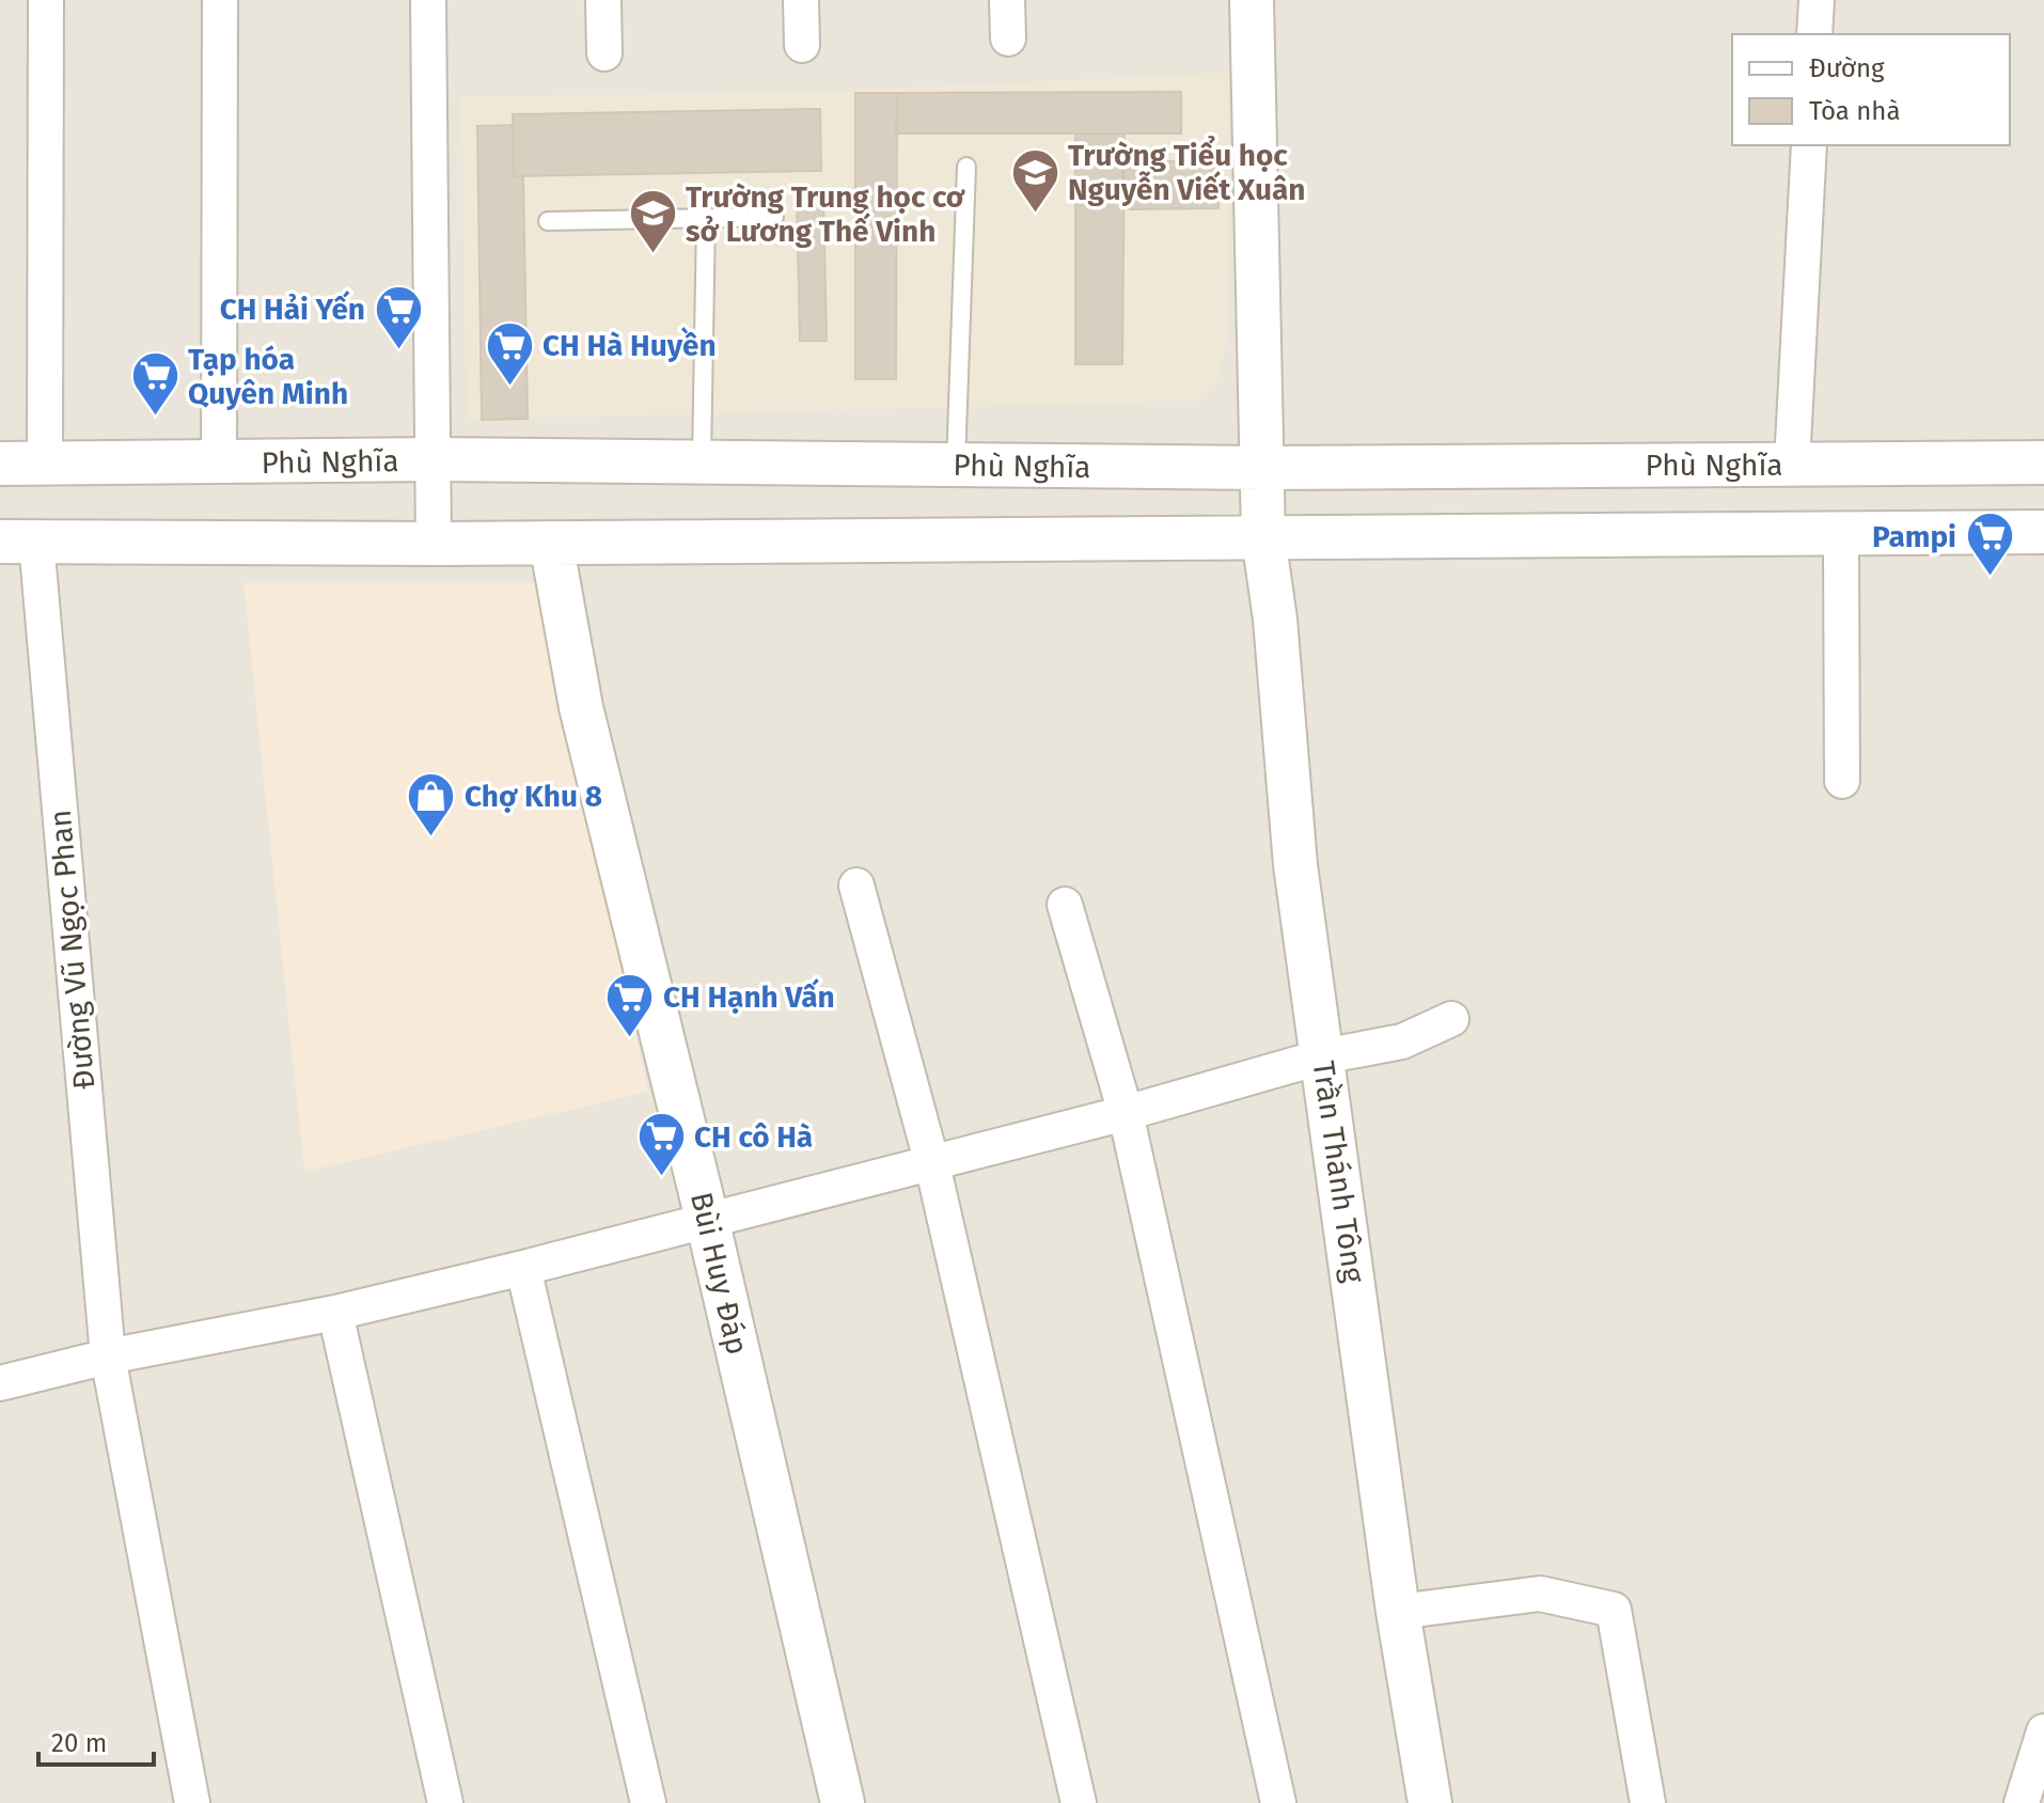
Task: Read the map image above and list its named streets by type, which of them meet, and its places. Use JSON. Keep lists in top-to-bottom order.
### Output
{
  "streets": {
    "street": [
      "Phù Nghĩa",
      "Đường Vũ Ngọc Phan",
      "Trần Thánh Tông",
      "Bùi Huy Đáp"
    ]
  },
  "crossings": [
    ["Phù Nghĩa", "Trần Thánh Tông"]
  ],
  "places": {
    "school or university": ["Trường Tiểu học Nguyễn Viết Xuân", "Trường Trung học cơ sở Lương Thế Vinh"],
    "supermarket": [
      "CH Hải Yến",
      "CH Hà Huyền",
      "Tạp hóa Quyên Minh",
      "Pampi",
      "CH Hạnh Vấn",
      "CH cô Hà"
    ],
    "shop": ["Chợ Khu 8"]
  },
  "legend": ["Đường", "Tòa nhà"],
  "scale_bar": "20 m"
}
